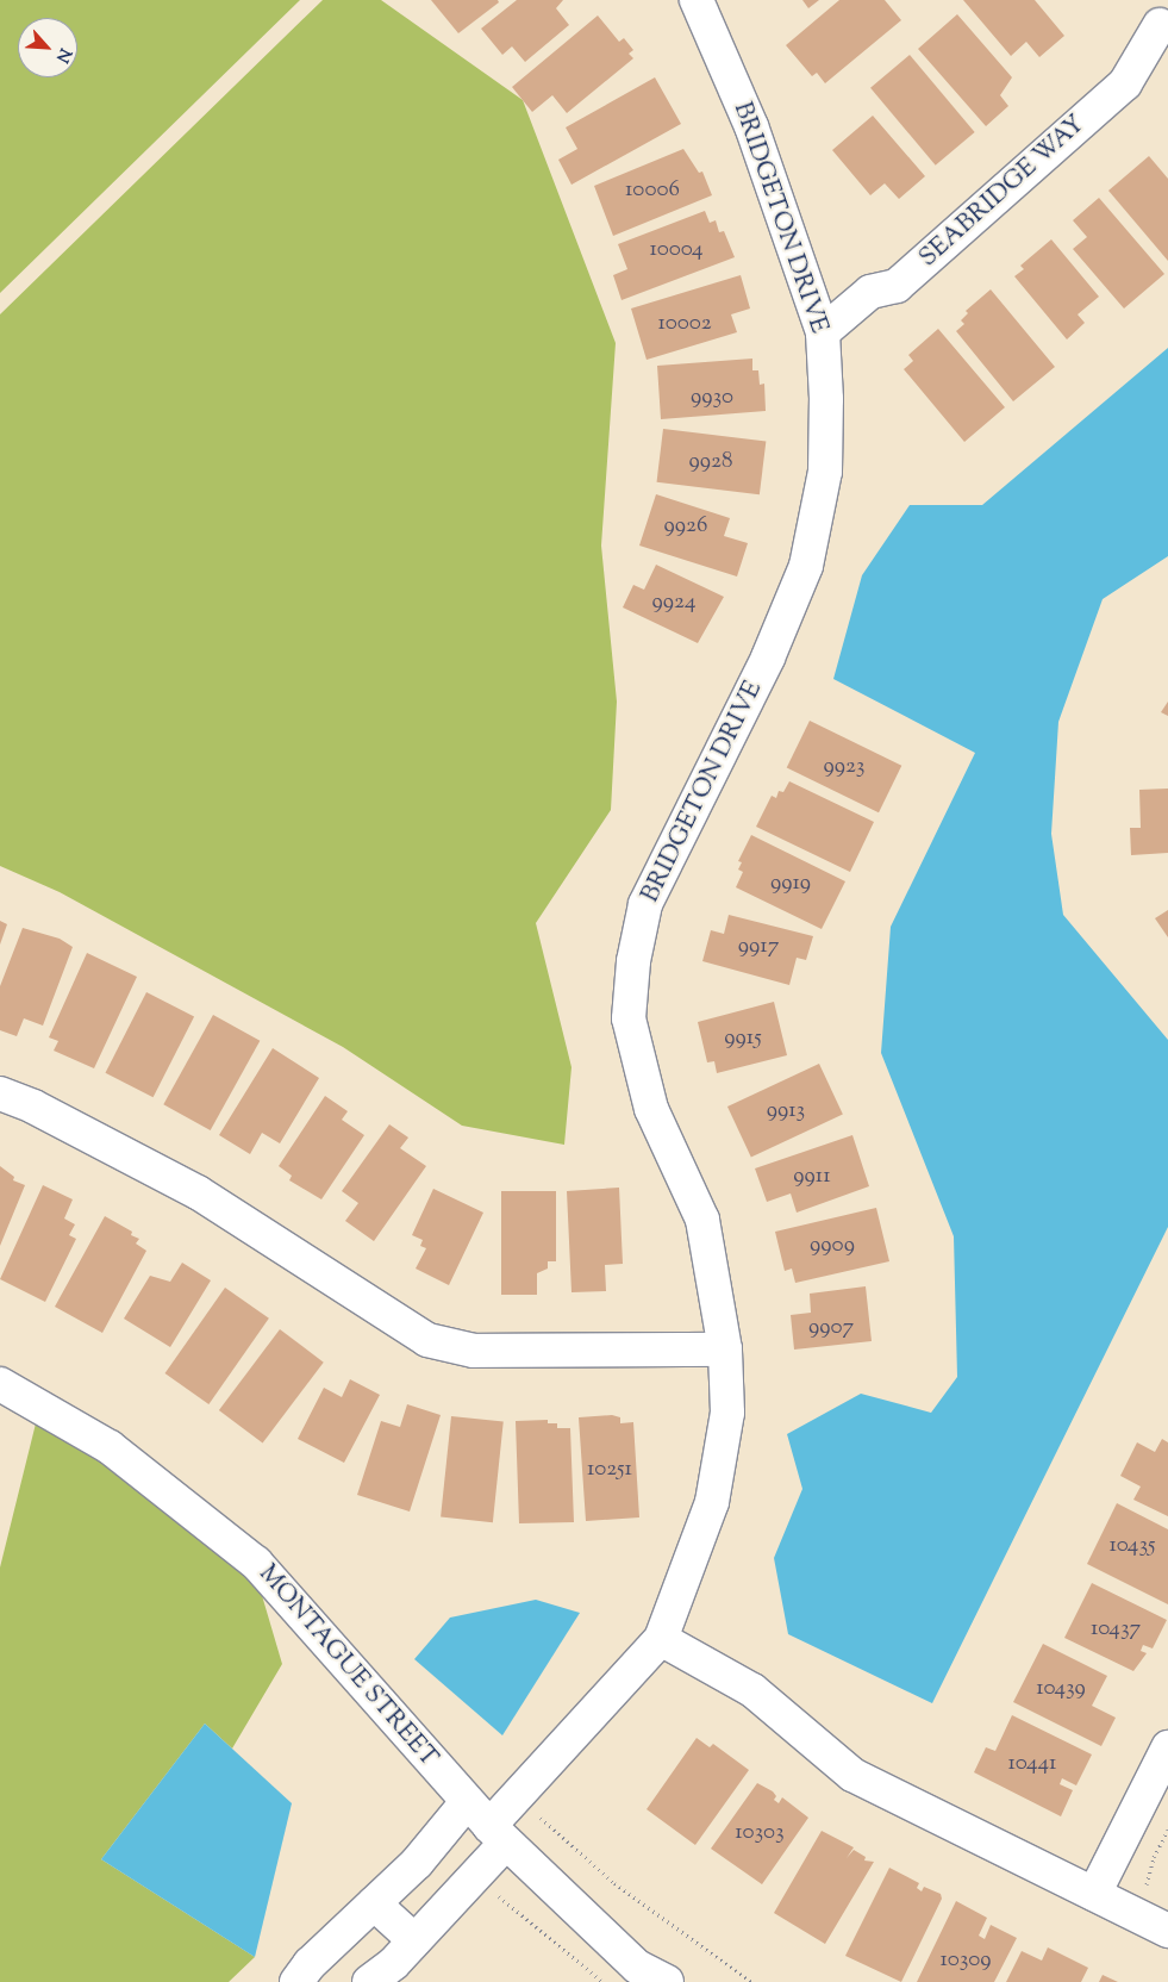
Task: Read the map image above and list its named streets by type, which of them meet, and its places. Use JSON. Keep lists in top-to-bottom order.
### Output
{
  "streets": {
    "street": ["SEABRIDGE WAY", "BRIDGETON DRIVE", "MONTAGUE STREET"]
  },
  "crossings": [
    ["SEABRIDGE WAY", "BRIDGETON DRIVE"],
    ["BRIDGETON DRIVE", "MONTAGUE STREET"]
  ],
  "house_numbers": [
    "10006",
    "10004",
    "10002",
    "9930",
    "9928",
    "9926",
    "9924",
    "9923",
    "9919",
    "9917",
    "9915",
    "9913",
    "9911",
    "9909",
    "9907",
    "10251",
    "10435",
    "10437",
    "10439",
    "10441",
    "10303",
    "10309"
  ],
  "north": "bottom right"
}
